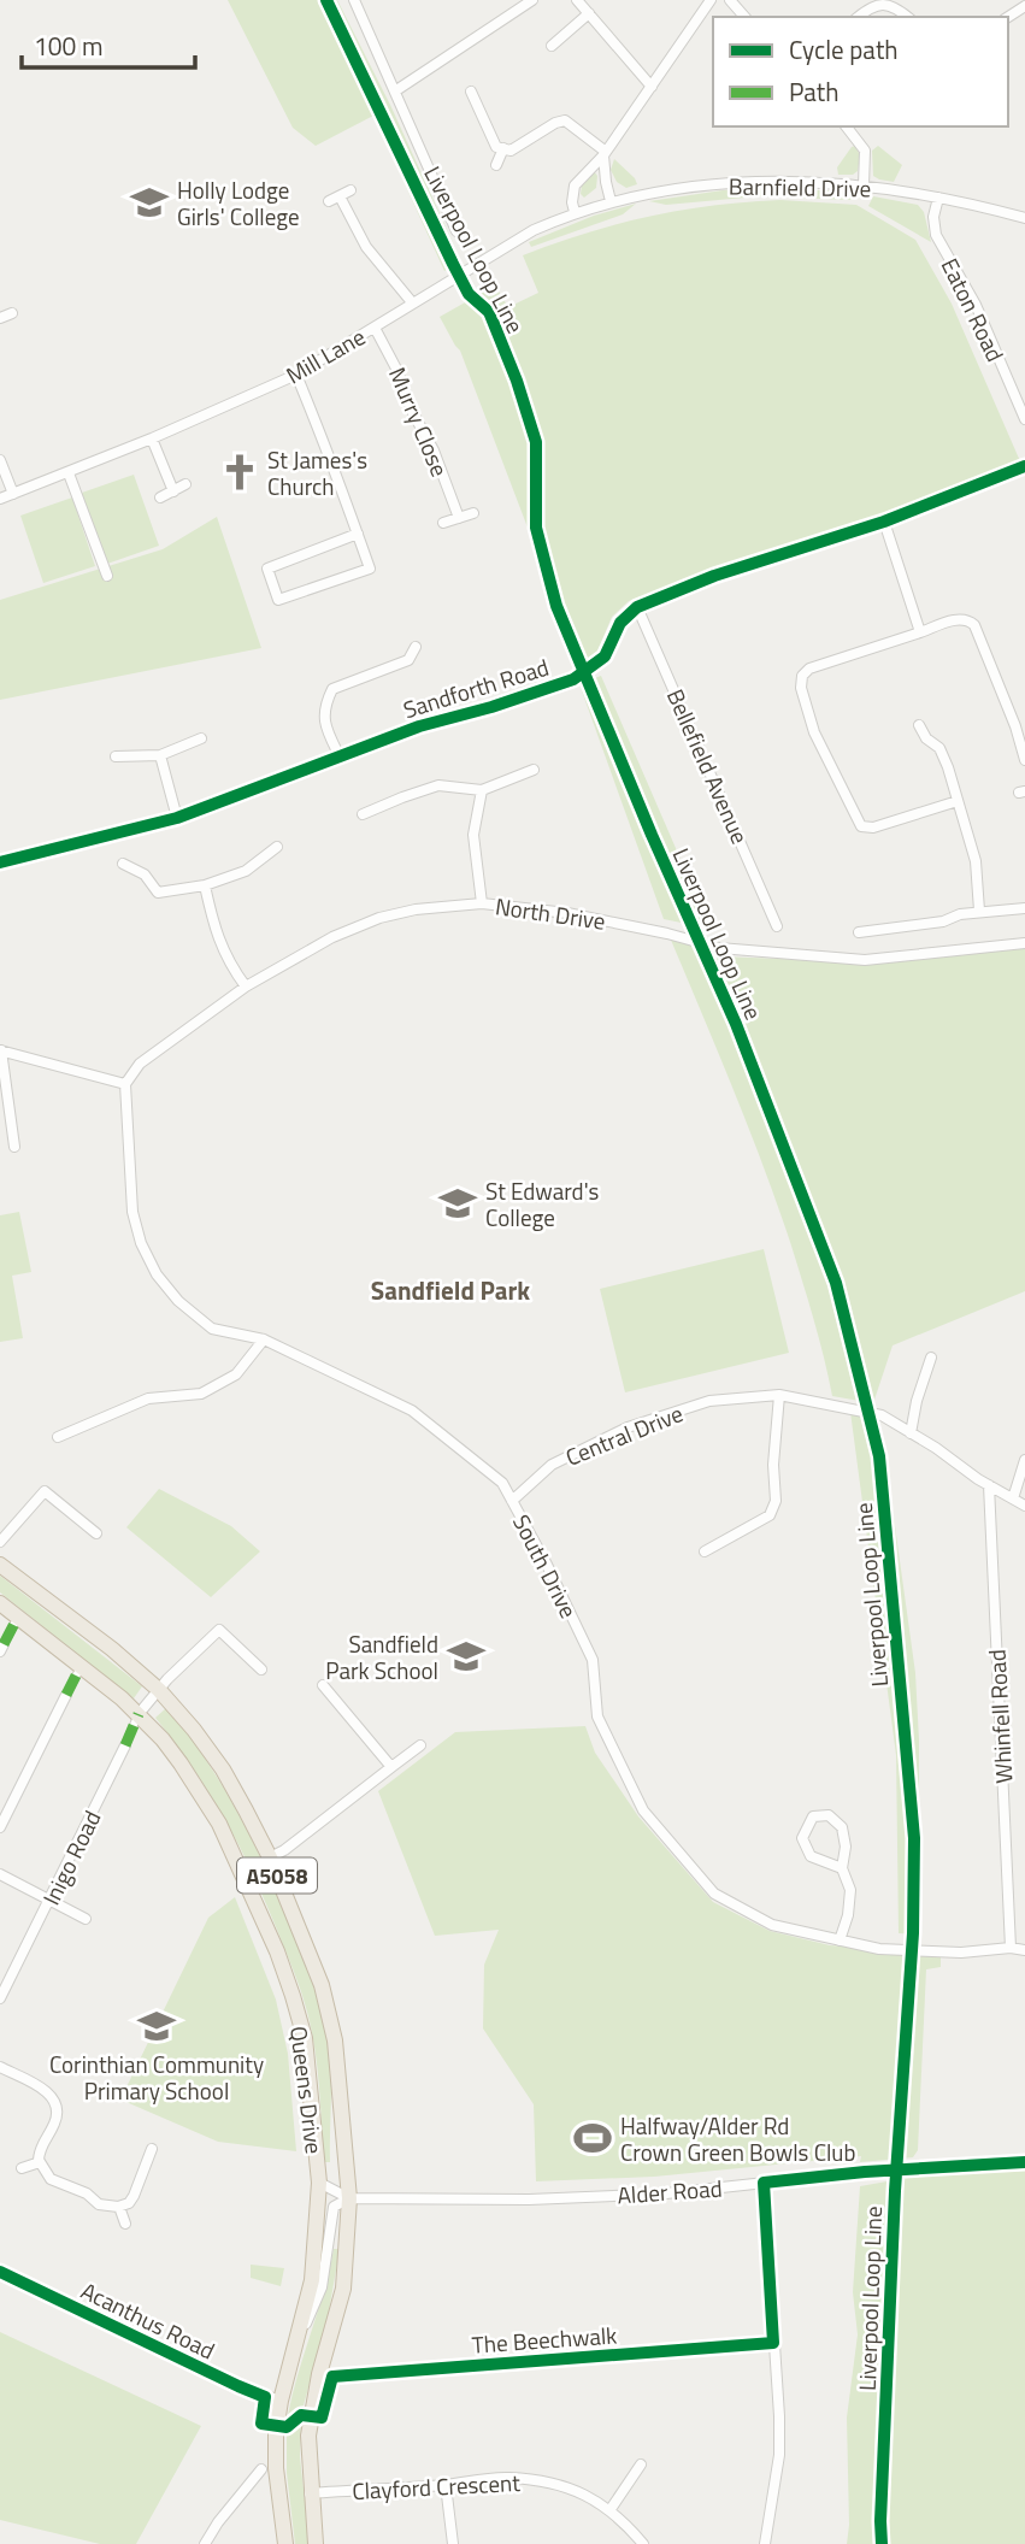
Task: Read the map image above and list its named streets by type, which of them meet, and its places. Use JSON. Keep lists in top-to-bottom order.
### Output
{
  "streets": {
    "highway": ["A5058", "Queens Drive"],
    "street": [
      "Barnfield Drive",
      "Eaton Road",
      "Mill Lane",
      "Murry Close",
      "Sandforth Road",
      "Bellefield Avenue",
      "North Drive",
      "Central Drive",
      "South Drive",
      "Whinfell Road",
      "Inigo Road",
      "Alder Road",
      "Acanthus Road",
      "The Beechwalk",
      "Clayford Crescent"
    ],
    "cycle path": ["Liverpool Loop Line"]
  },
  "crossings": [
    ["Barnfield Drive", "Eaton Road"],
    ["Barnfield Drive", "Mill Lane"],
    ["Mill Lane", "Murry Close"],
    ["Sandforth Road", "Bellefield Avenue"],
    ["North Drive", "South Drive"],
    ["Central Drive", "South Drive"],
    ["Central Drive", "Whinfell Road"],
    ["South Drive", "Whinfell Road"],
    ["Inigo Road", "Queens Drive"],
    ["A5058", "Queens Drive"],
    ["A5058", "Acanthus Road"],
    ["A5058", "The Beechwalk"],
    ["A5058", "Clayford Crescent"],
    ["Queens Drive", "Alder Road"],
    ["Queens Drive", "The Beechwalk"]
  ],
  "districts": ["Sandfield Park"],
  "places": {
    "school or university": [
      "Holly Lodge Girls' College",
      "St Edward's College",
      "Sandfield Park School",
      "Corinthian Community Primary School"
    ],
    "church": ["St James's Church"],
    "sports": ["Halfway/Alder Rd Crown Green Bowls Club"]
  },
  "legend": ["Cycle path", "Path"],
  "scale_bar": "100 m"
}
